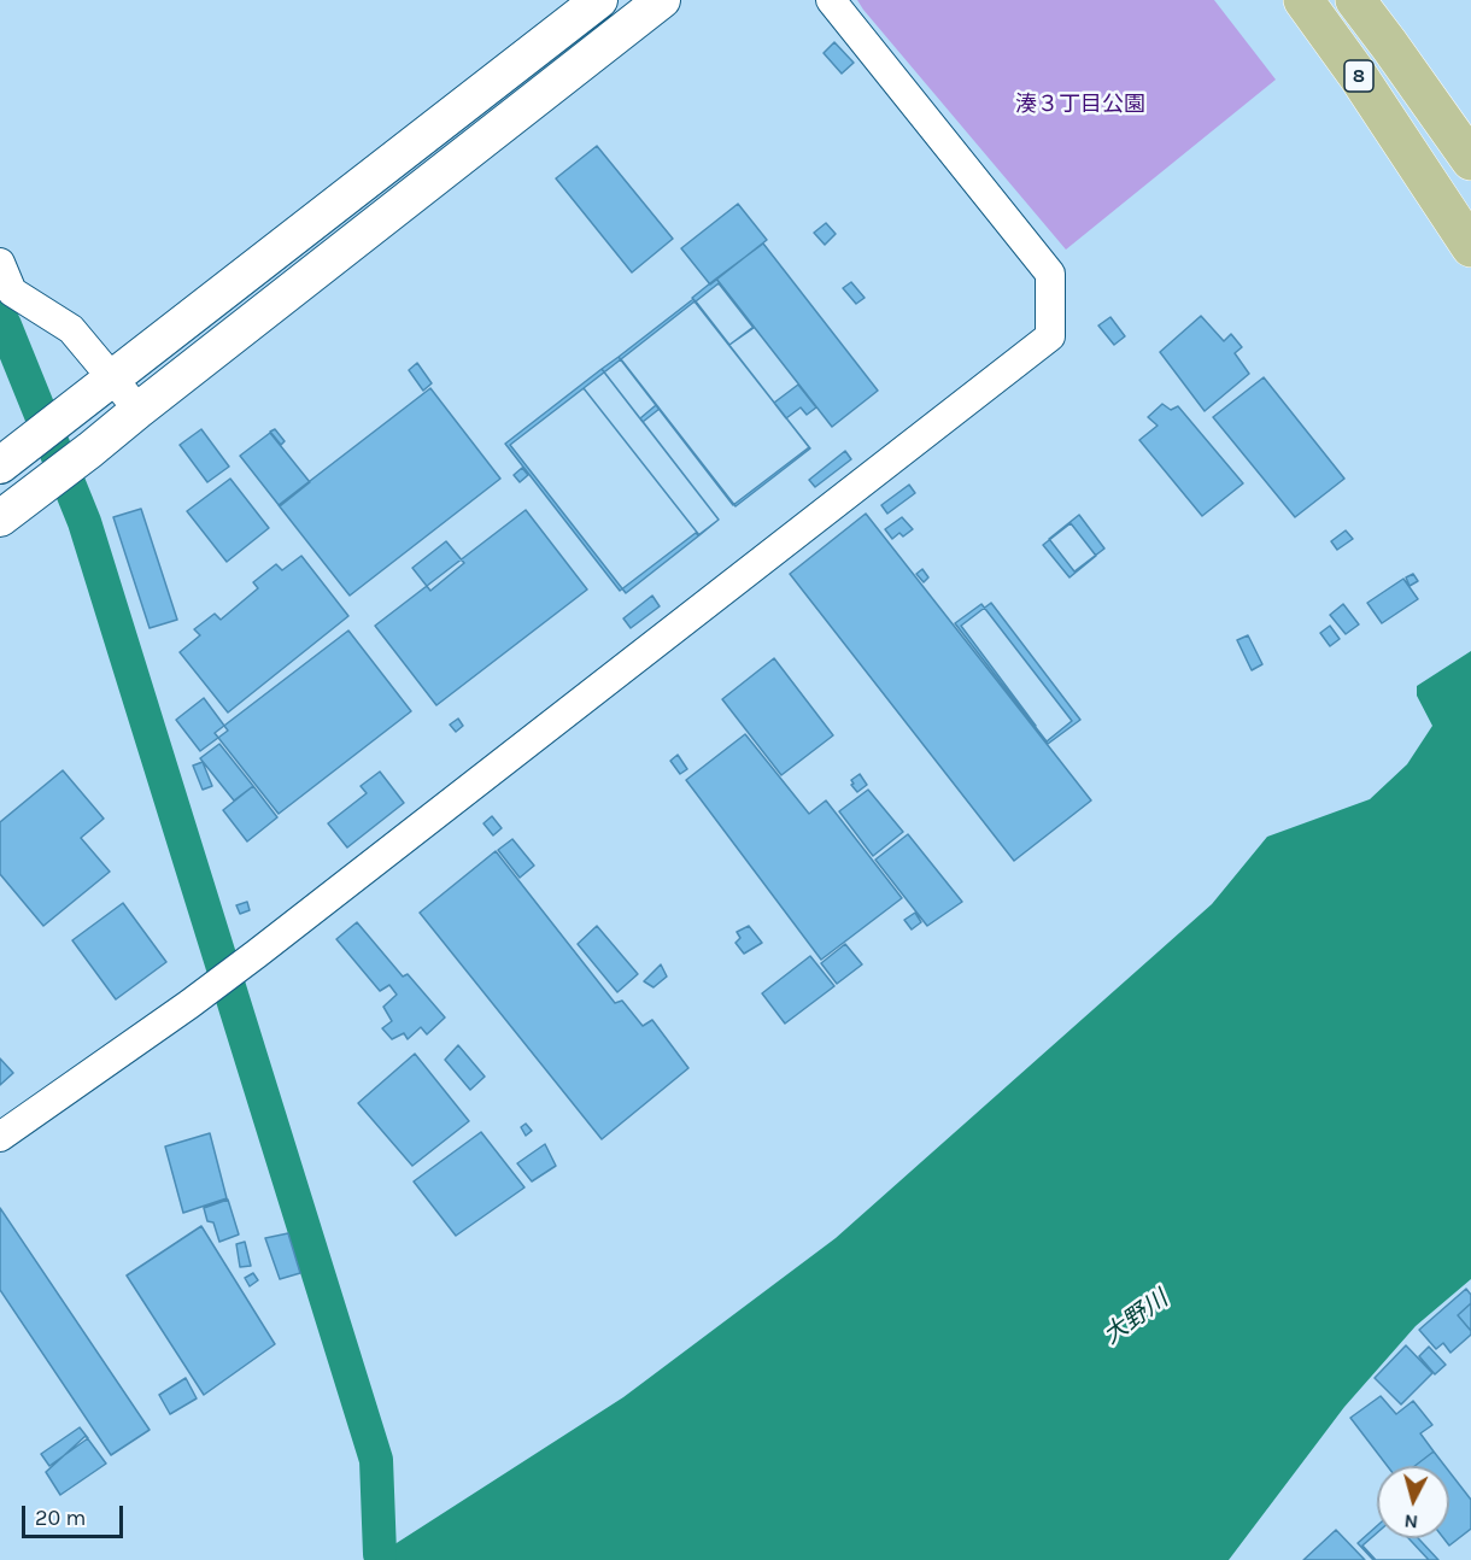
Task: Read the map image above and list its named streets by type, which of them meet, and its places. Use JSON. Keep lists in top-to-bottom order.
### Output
{
  "streets": {
    "main road": ["8"]
  },
  "water": ["大野川"],
  "parks": ["湊３丁目公園"],
  "scale_bar": "20 m",
  "north": "bottom"
}
